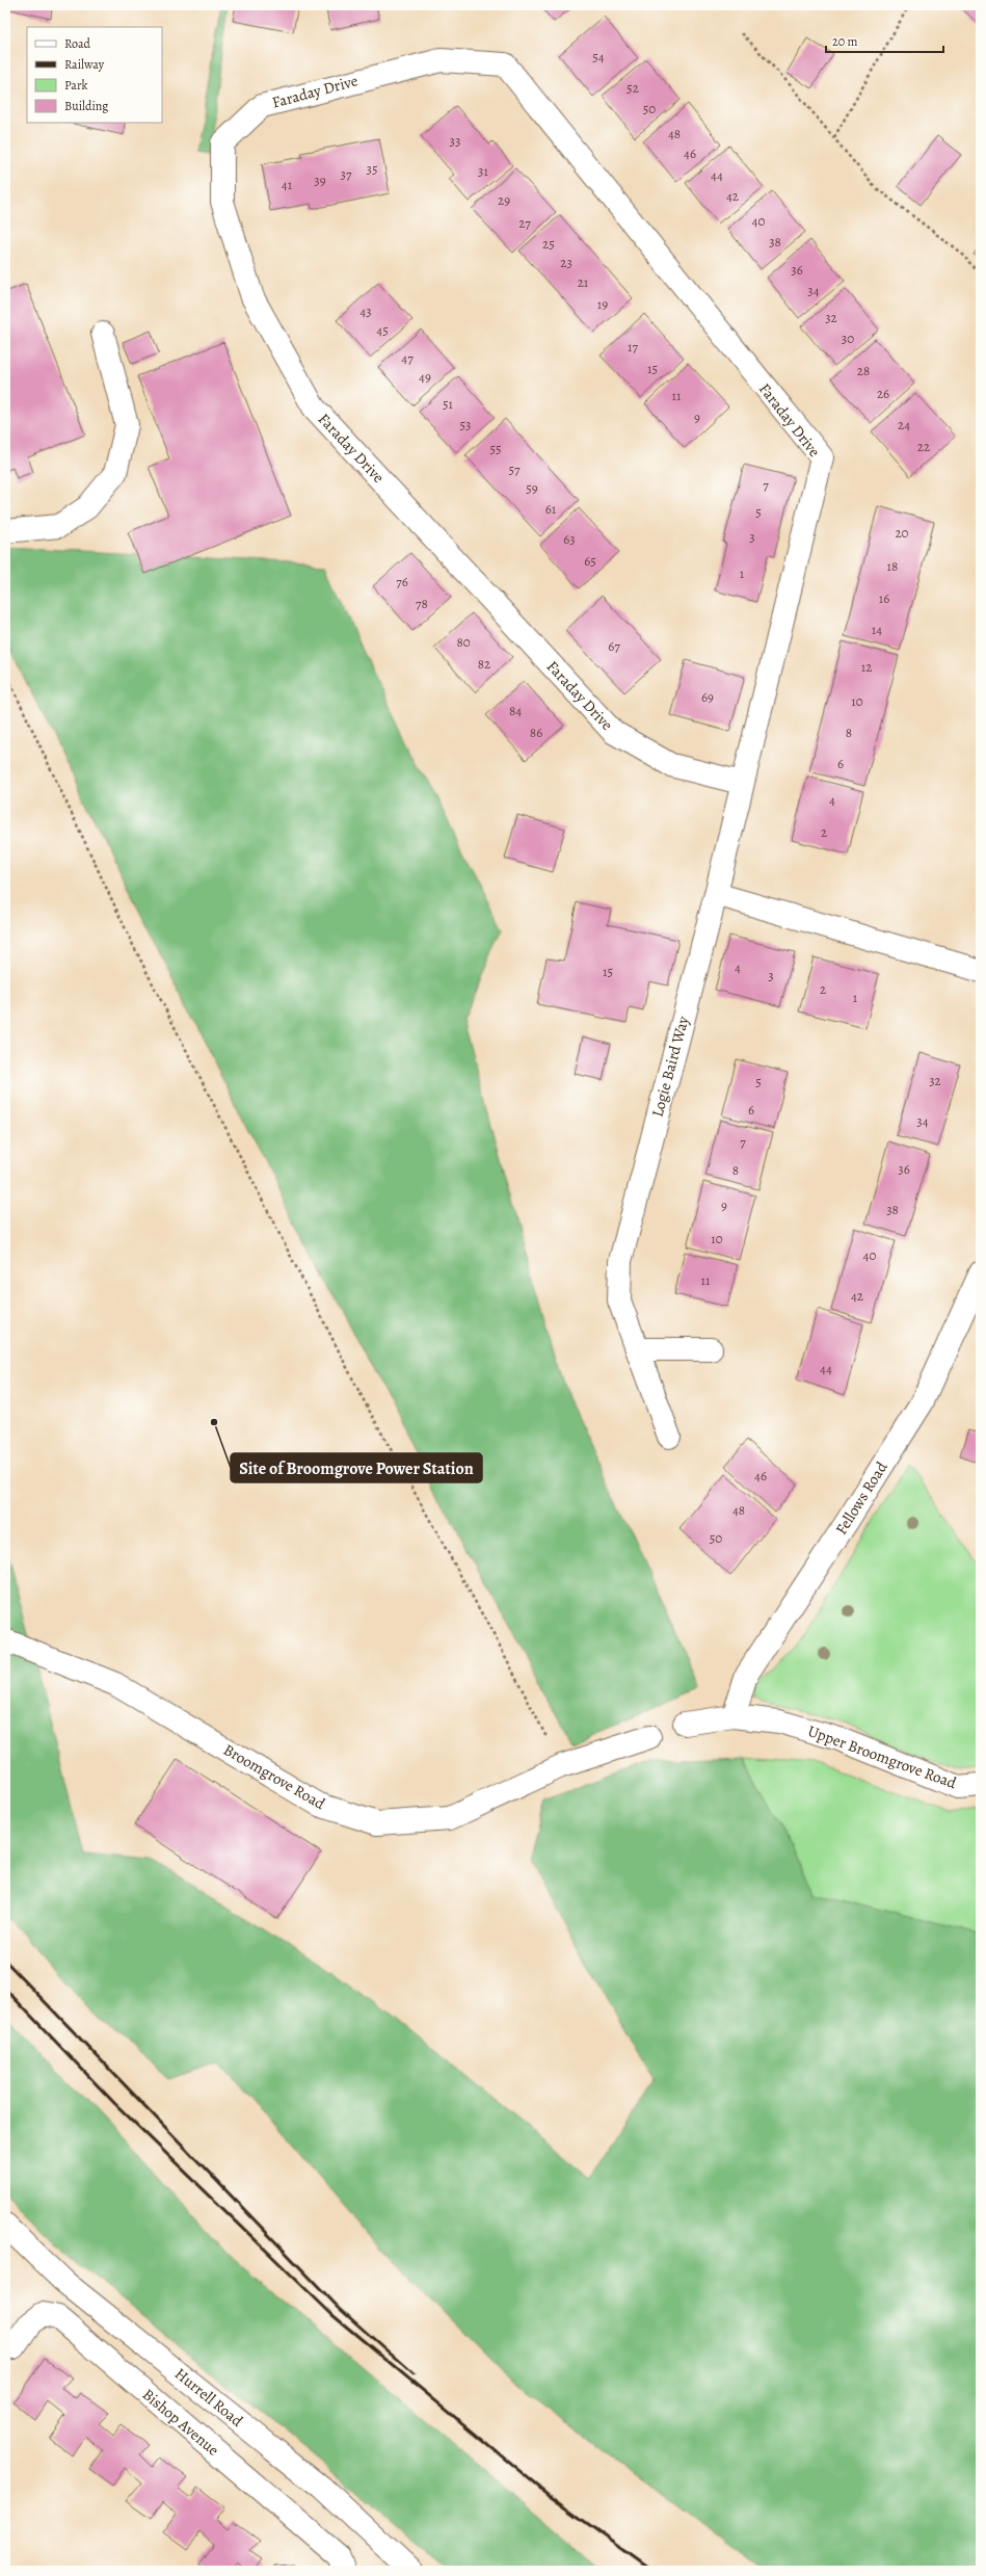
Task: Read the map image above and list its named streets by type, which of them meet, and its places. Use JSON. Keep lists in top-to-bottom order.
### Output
{
  "streets": {
    "street": [
      "Faraday Drive",
      "Logie Baird Way",
      "Fellows Road",
      "Upper Broomgrove Road",
      "Broomgrove Road",
      "Hurrell Road",
      "Bishop Avenue"
    ]
  },
  "crossings": [
    ["Faraday Drive", "Logie Baird Way"],
    ["Fellows Road", "Upper Broomgrove Road"]
  ],
  "places": ["Site of Broomgrove Power Station"],
  "house_numbers": [
    "54",
    "52",
    "50",
    "48",
    "33",
    "46",
    "35",
    "31",
    "37",
    "44",
    "39",
    "41",
    "42",
    "29",
    "40",
    "27",
    "38",
    "25",
    "23",
    "36",
    "21",
    "34",
    "19",
    "43",
    "32",
    "45",
    "30",
    "17",
    "47",
    "15",
    "28",
    "49",
    "26",
    "11",
    "51",
    "9",
    "53",
    "24",
    "22",
    "55",
    "57",
    "7",
    "59",
    "61",
    "5",
    "20",
    "3",
    "63",
    "65",
    "18",
    "1",
    "76",
    "16",
    "78",
    "14",
    "80",
    "67",
    "82",
    "12",
    "69",
    "10",
    "84",
    "86",
    "8",
    "6",
    "4",
    "2",
    "4",
    "15",
    "3",
    "2",
    "1",
    "32",
    "5",
    "6",
    "34",
    "7",
    "36",
    "8",
    "9",
    "38",
    "10",
    "40",
    "11",
    "42",
    "44",
    "46",
    "48",
    "50"
  ],
  "legend": [
    "Road",
    "Railway",
    "Park",
    "Building"
  ],
  "scale_bar": "20 m"
}
